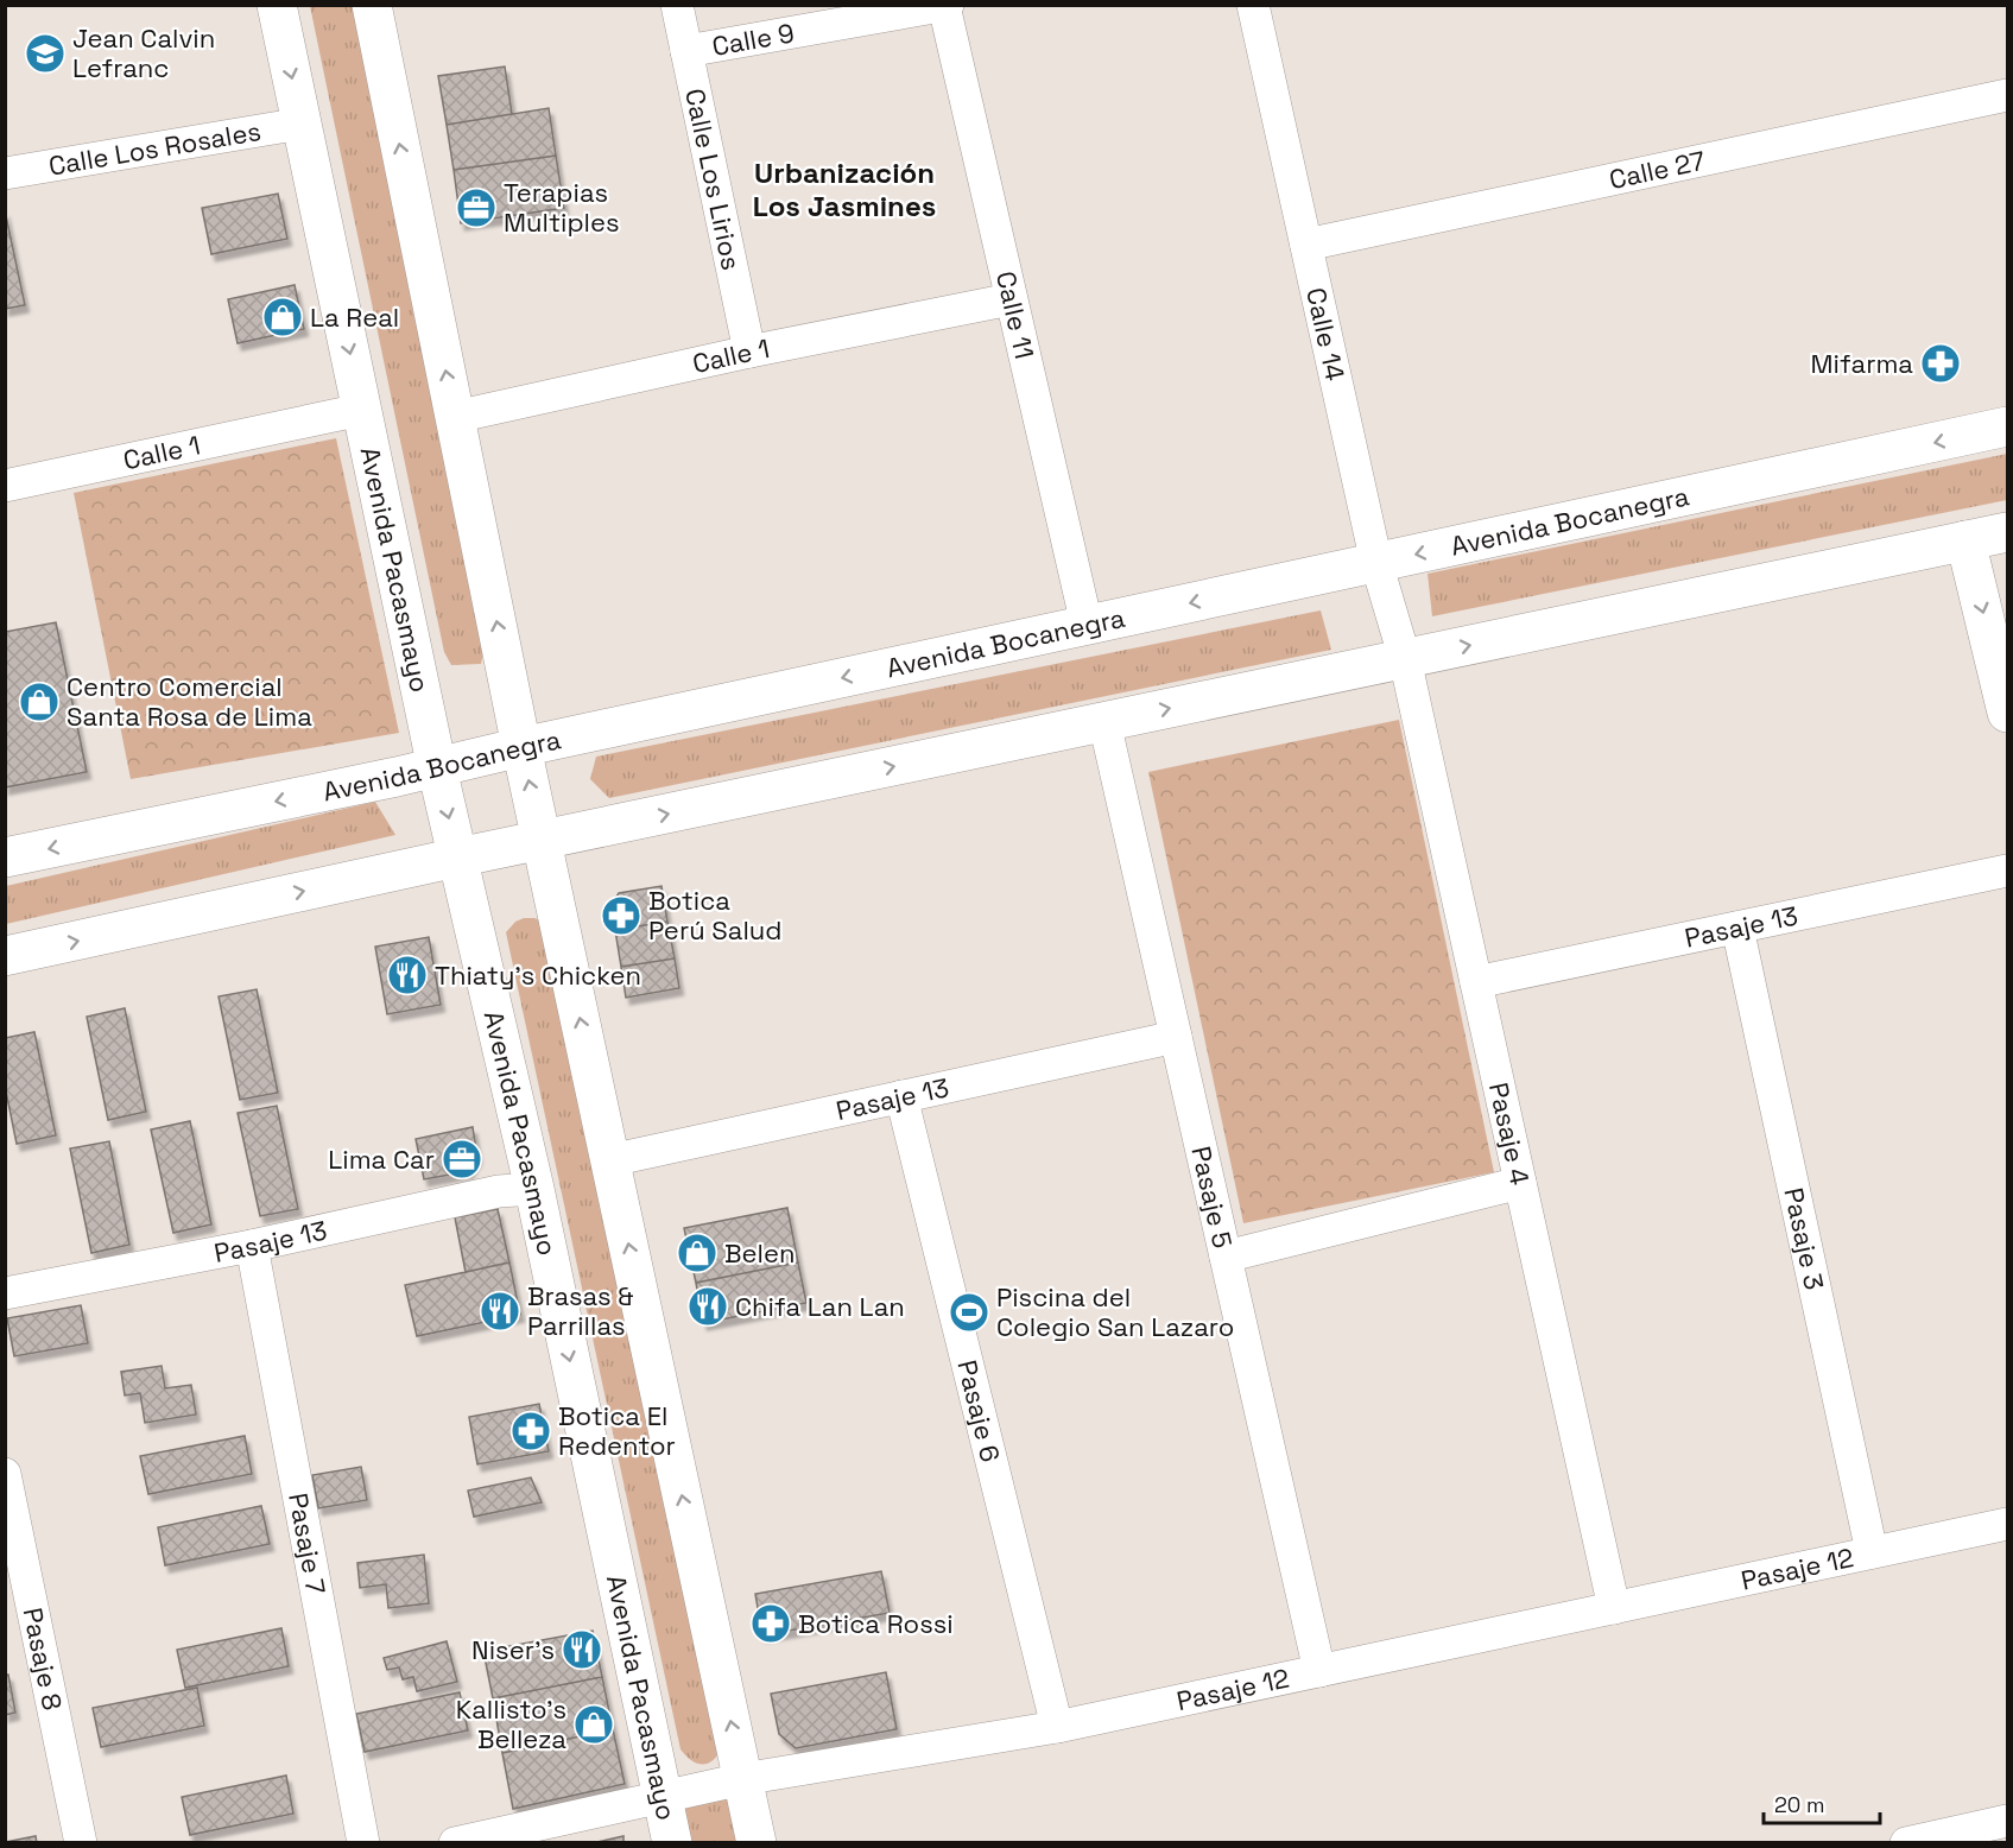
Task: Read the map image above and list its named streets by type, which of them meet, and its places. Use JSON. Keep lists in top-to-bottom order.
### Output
{
  "streets": {
    "main road": ["Avenida Bocanegra", "Avenida Pacasmayo"],
    "street": [
      "Calle 9",
      "Calle Los Rosales",
      "Calle 27",
      "Calle Los Lirios",
      "Calle 11",
      "Calle 14",
      "Calle 1",
      "Pasaje 13",
      "Pasaje 4",
      "Pasaje 5",
      "Pasaje 3",
      "Pasaje 6",
      "Pasaje 7",
      "Pasaje 12",
      "Pasaje 8"
    ]
  },
  "crossings": [
    ["Calle 9", "Calle Los Lirios"],
    ["Calle 9", "Calle 11"],
    ["Calle Los Rosales", "Avenida Pacasmayo"],
    ["Calle 27", "Calle 14"],
    ["Calle Los Lirios", "Calle 1"],
    ["Calle 11", "Calle 1"],
    ["Calle 11", "Avenida Bocanegra"],
    ["Calle 14", "Avenida Bocanegra"],
    ["Calle 14", "Pasaje 4"],
    ["Calle 1", "Avenida Pacasmayo"],
    ["Avenida Bocanegra", "Avenida Pacasmayo"],
    ["Avenida Pacasmayo", "Pasaje 13"],
    ["Avenida Pacasmayo", "Pasaje 12"],
    ["Pasaje 13", "Pasaje 4"],
    ["Pasaje 13", "Pasaje 5"],
    ["Pasaje 13", "Pasaje 3"],
    ["Pasaje 13", "Pasaje 6"],
    ["Pasaje 13", "Pasaje 7"],
    ["Pasaje 4", "Pasaje 12"],
    ["Pasaje 5", "Pasaje 12"],
    ["Pasaje 3", "Pasaje 12"],
    ["Pasaje 6", "Pasaje 12"]
  ],
  "districts": ["Urbanización Los Jasmines"],
  "places": {
    "school or university": ["Jean Calvin Lefranc"],
    "office": ["Terapias Multiples", "Lima Car"],
    "shop": [
      "La Real",
      "Centro Comercial Santa Rosa de Lima",
      "Belen",
      "Kallisto's Belleza"
    ],
    "pharmacy": [
      "Mifarma",
      "Botica Perú Salud",
      "Botica El Redentor",
      "Botica Rossi"
    ],
    "restaurant": [
      "Thiaty's Chicken",
      "Chifa Lan Lan",
      "Brasas & Parrillas",
      "Niser's"
    ],
    "sports": ["Piscina del Colegio San Lazaro"]
  },
  "scale_bar": "20 m"
}
